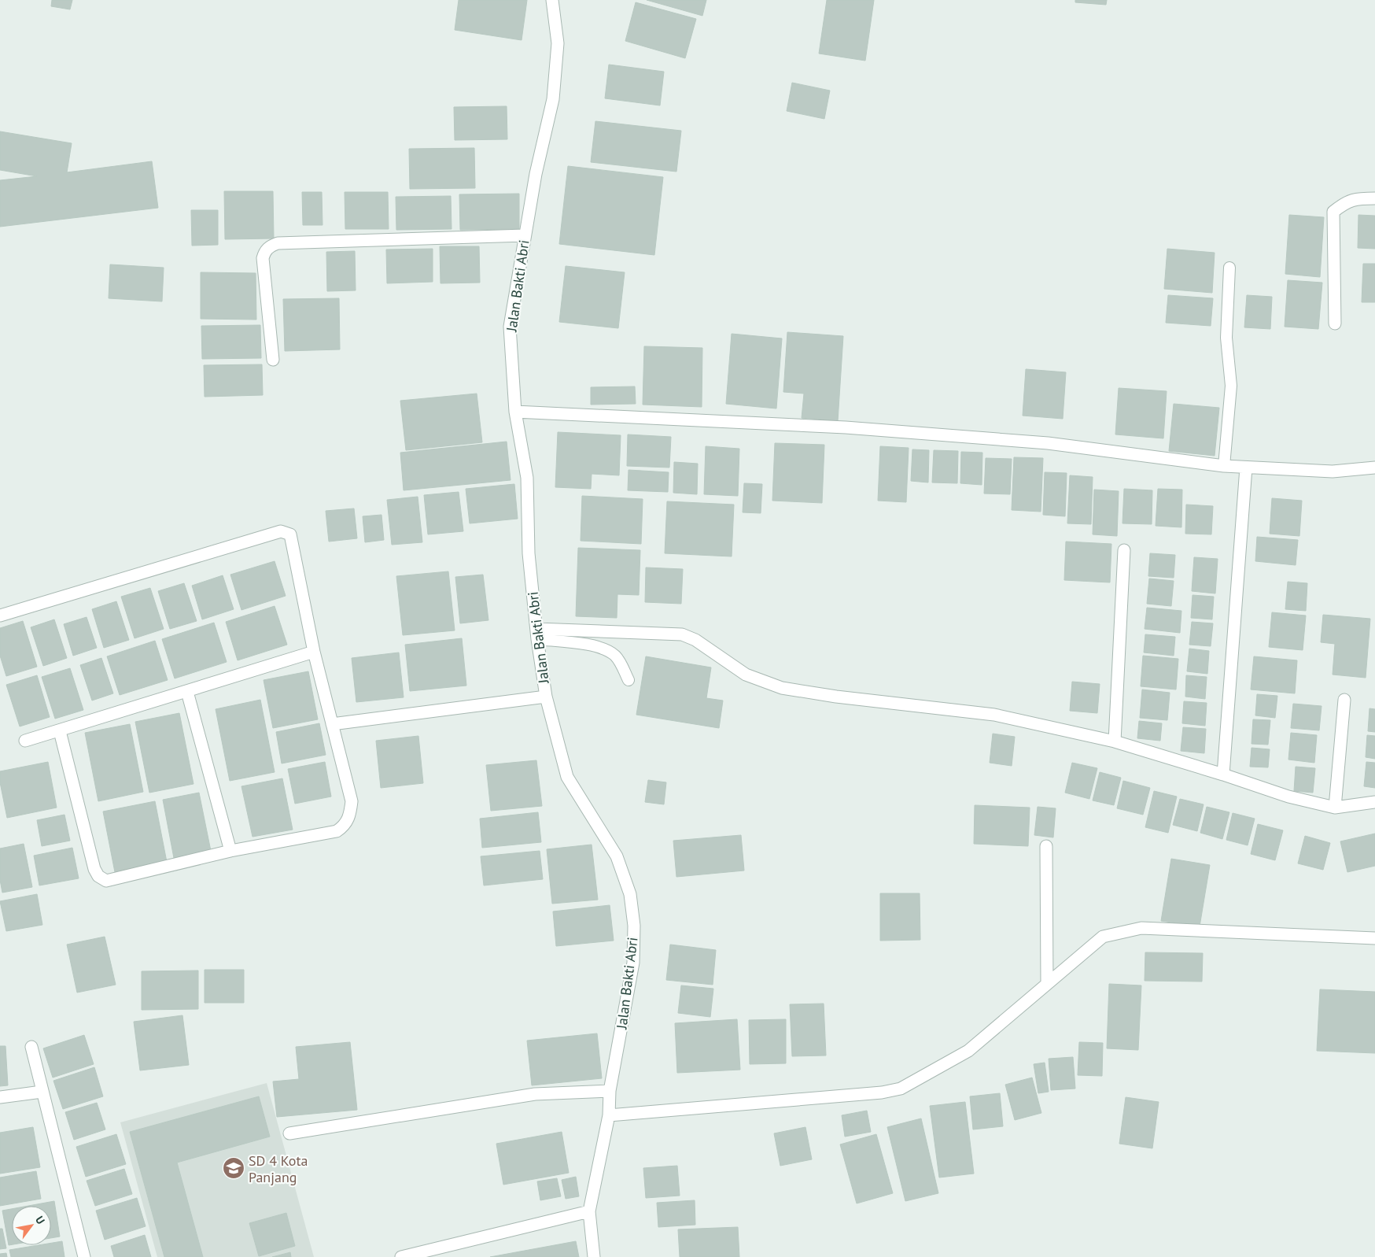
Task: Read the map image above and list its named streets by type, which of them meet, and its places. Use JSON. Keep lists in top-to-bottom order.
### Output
{
  "streets": {
    "street": ["Jalan Bakti Abri"]
  },
  "places": {
    "school or university": ["SD 4 Kota Panjang"]
  },
  "north": "top right"
}
